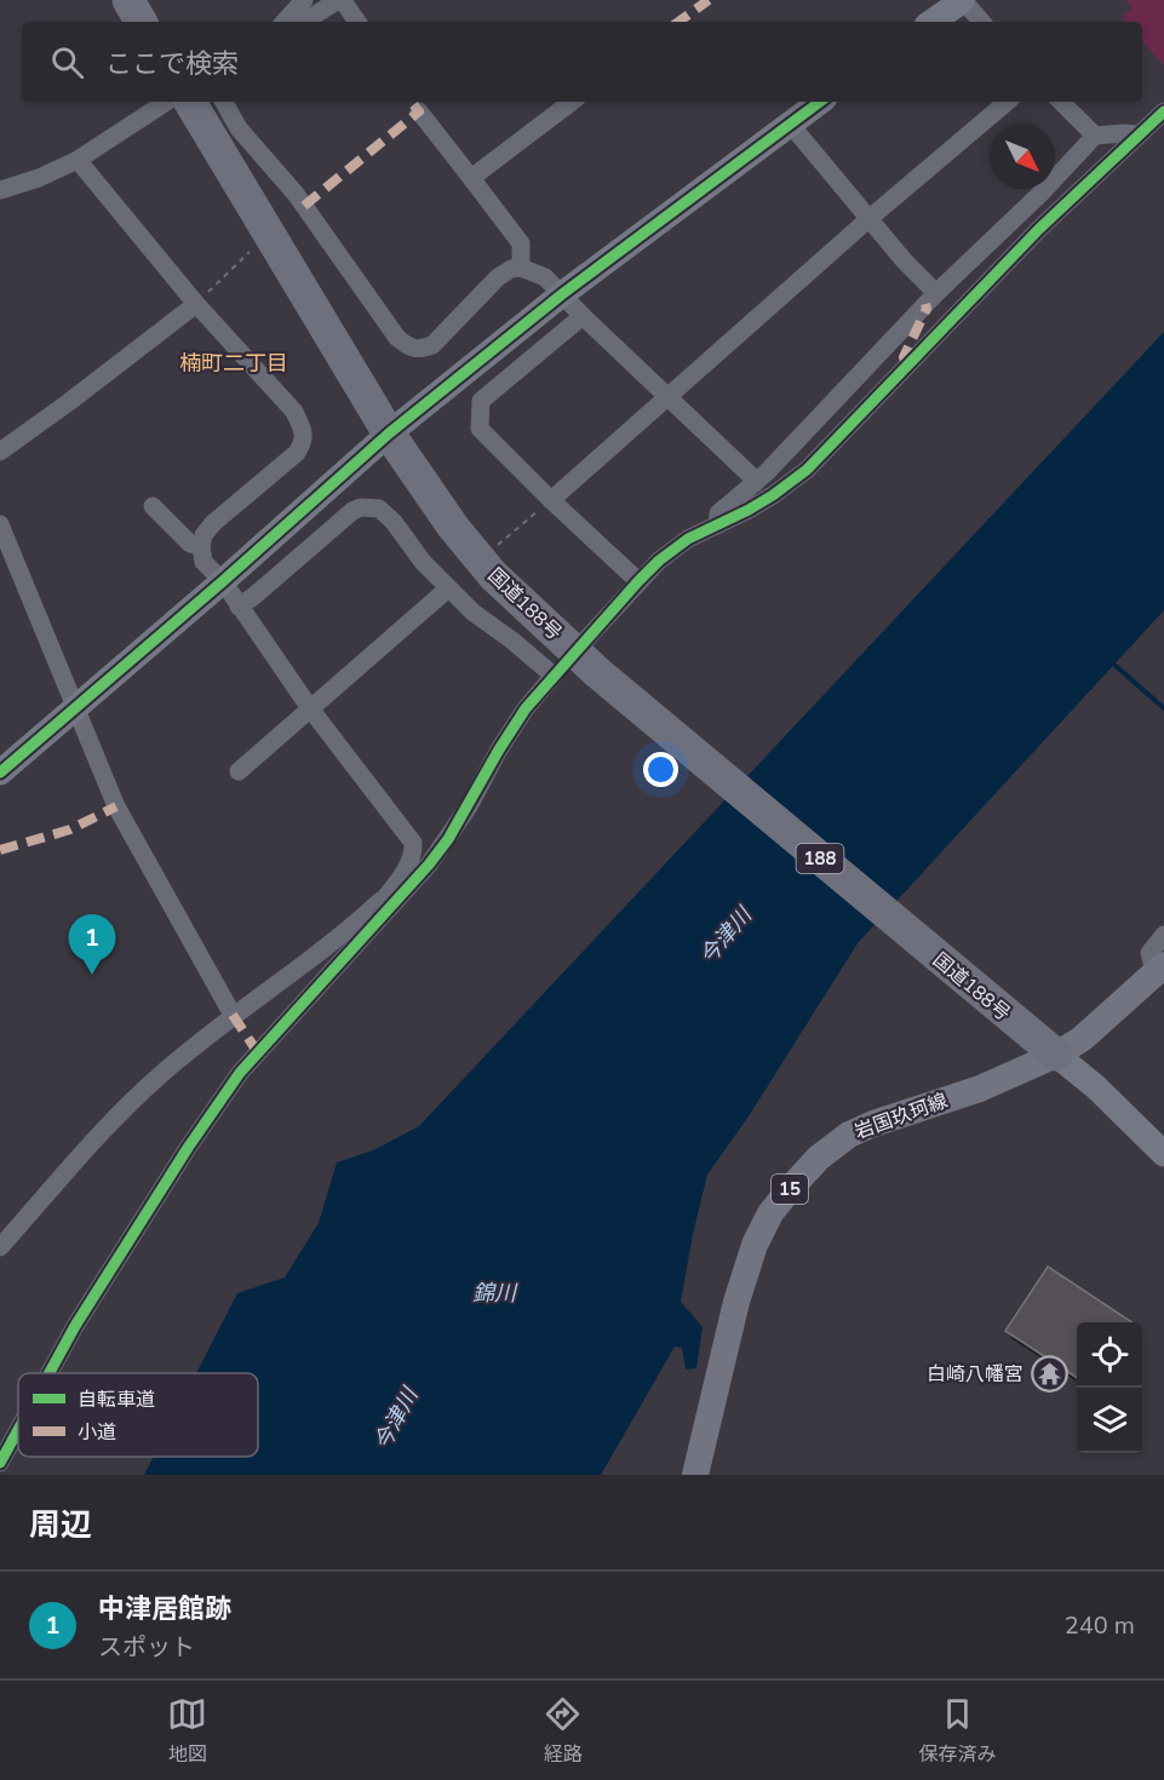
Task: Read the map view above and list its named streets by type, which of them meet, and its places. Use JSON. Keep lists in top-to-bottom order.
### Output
{
  "streets": {
    "highway": ["国道188号", "188"],
    "main road": ["岩国玖珂線", "15"]
  },
  "crossings": [
    ["国道188号", "岩国玖珂線"]
  ],
  "districts": ["楠町二丁目"],
  "water": ["今津川", "錦川"],
  "places": {
    "temple": ["白崎八幡宮"]
  },
  "legend": ["自転車道", "小道"],
  "north": "bottom right",
  "page": {
    "search": "ここで検索",
    "pins": "1",
    "heading": "周辺",
    "list": [
      {
        "mark": "1",
        "name": "中津居館跡",
        "note": "スポット",
        "value": "240 m"
      }
    ],
    "nav": ["地図", "経路", "保存済み"]
  }
}
